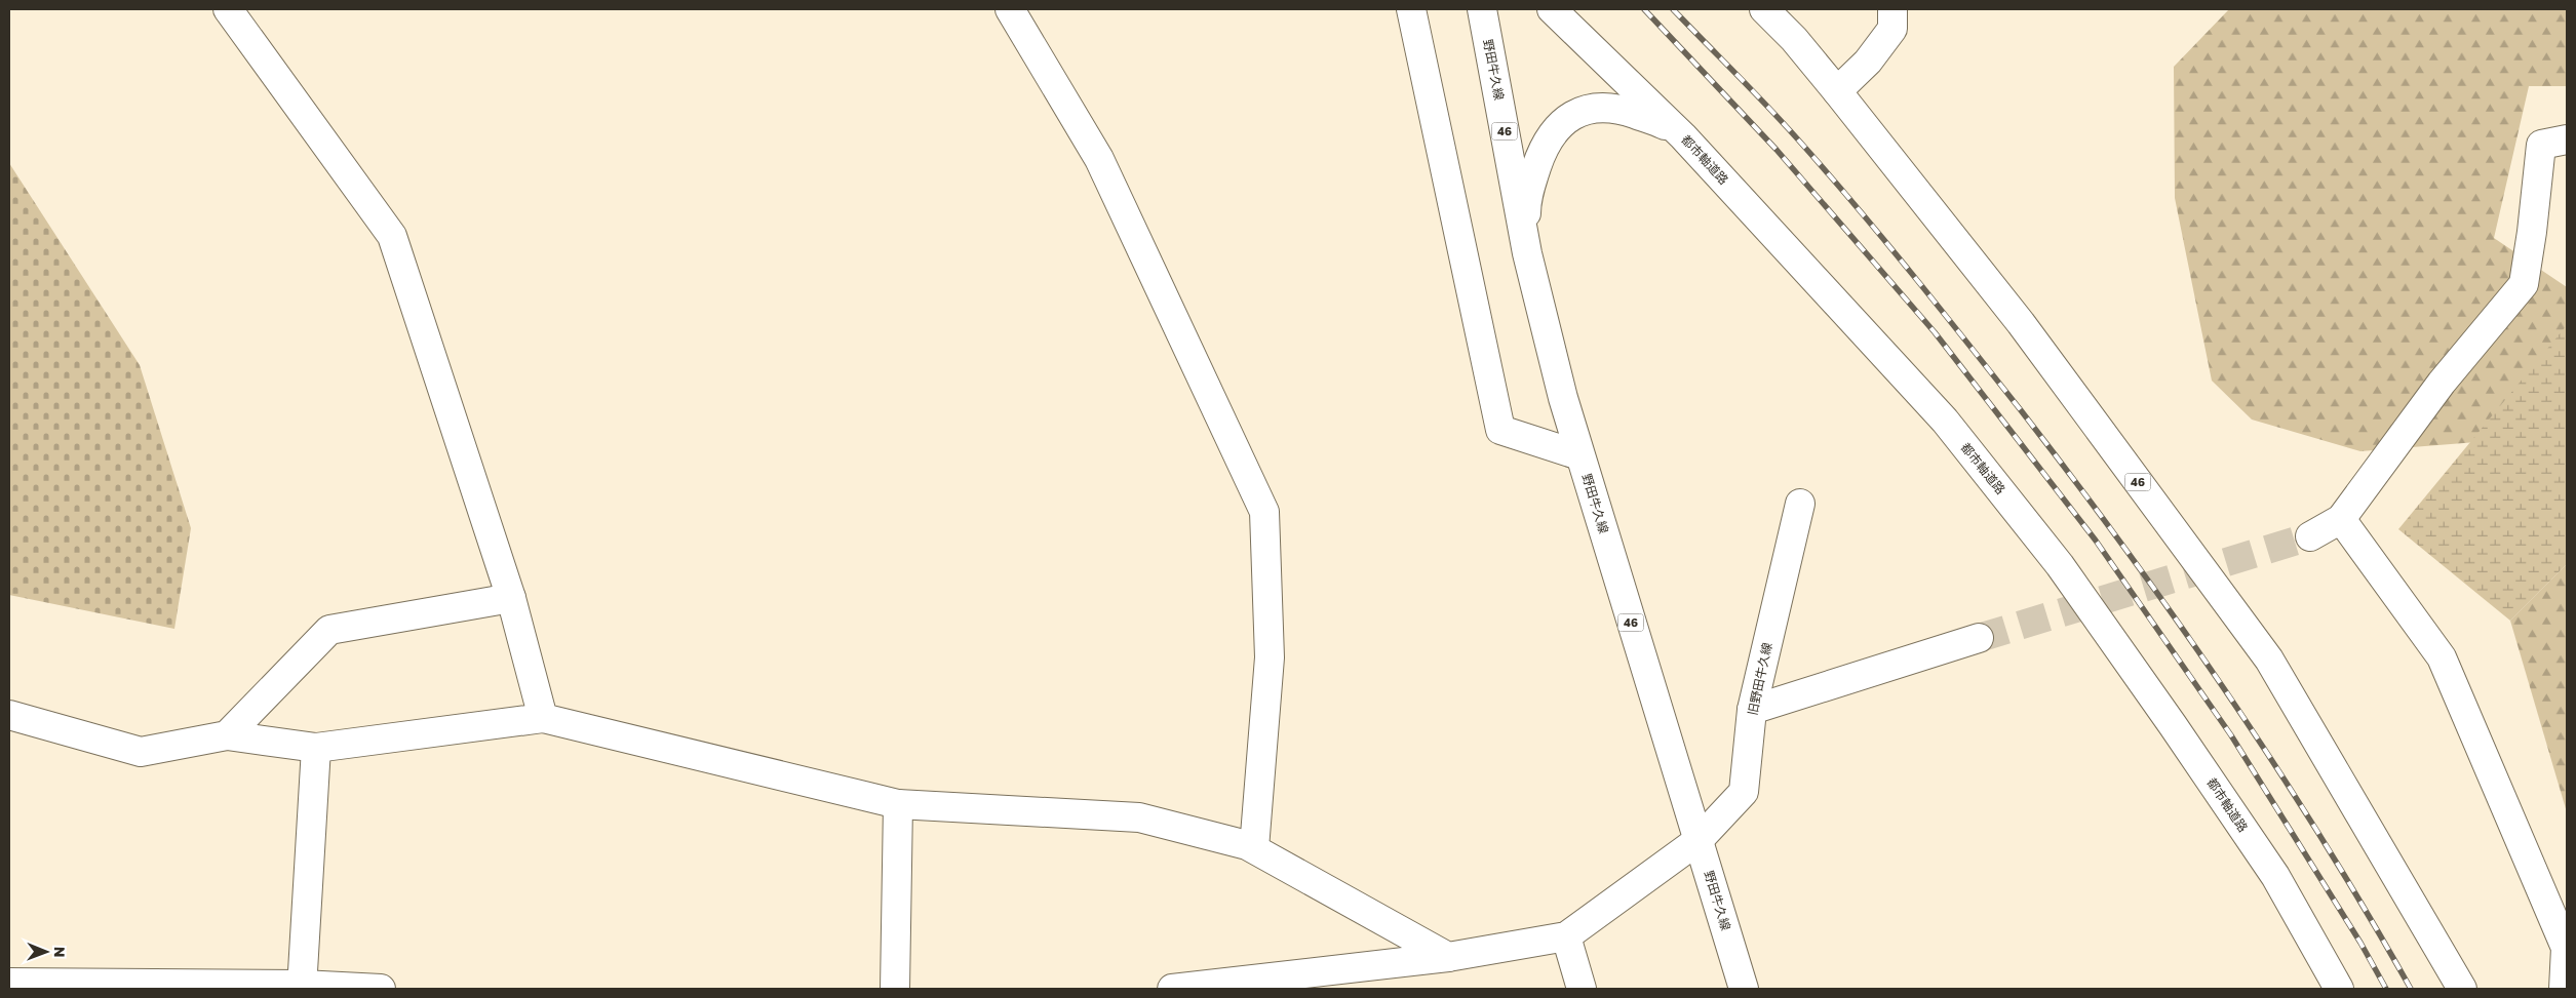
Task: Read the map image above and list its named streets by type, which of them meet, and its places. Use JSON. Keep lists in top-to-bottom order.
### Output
{
  "streets": {
    "street": [
      "野田牛久線",
      "46",
      "都市軸道路",
      "旧野田牛久線"
    ]
  },
  "crossings": [
    ["野田牛久線", "旧野田牛久線"]
  ],
  "north": "right"
}
